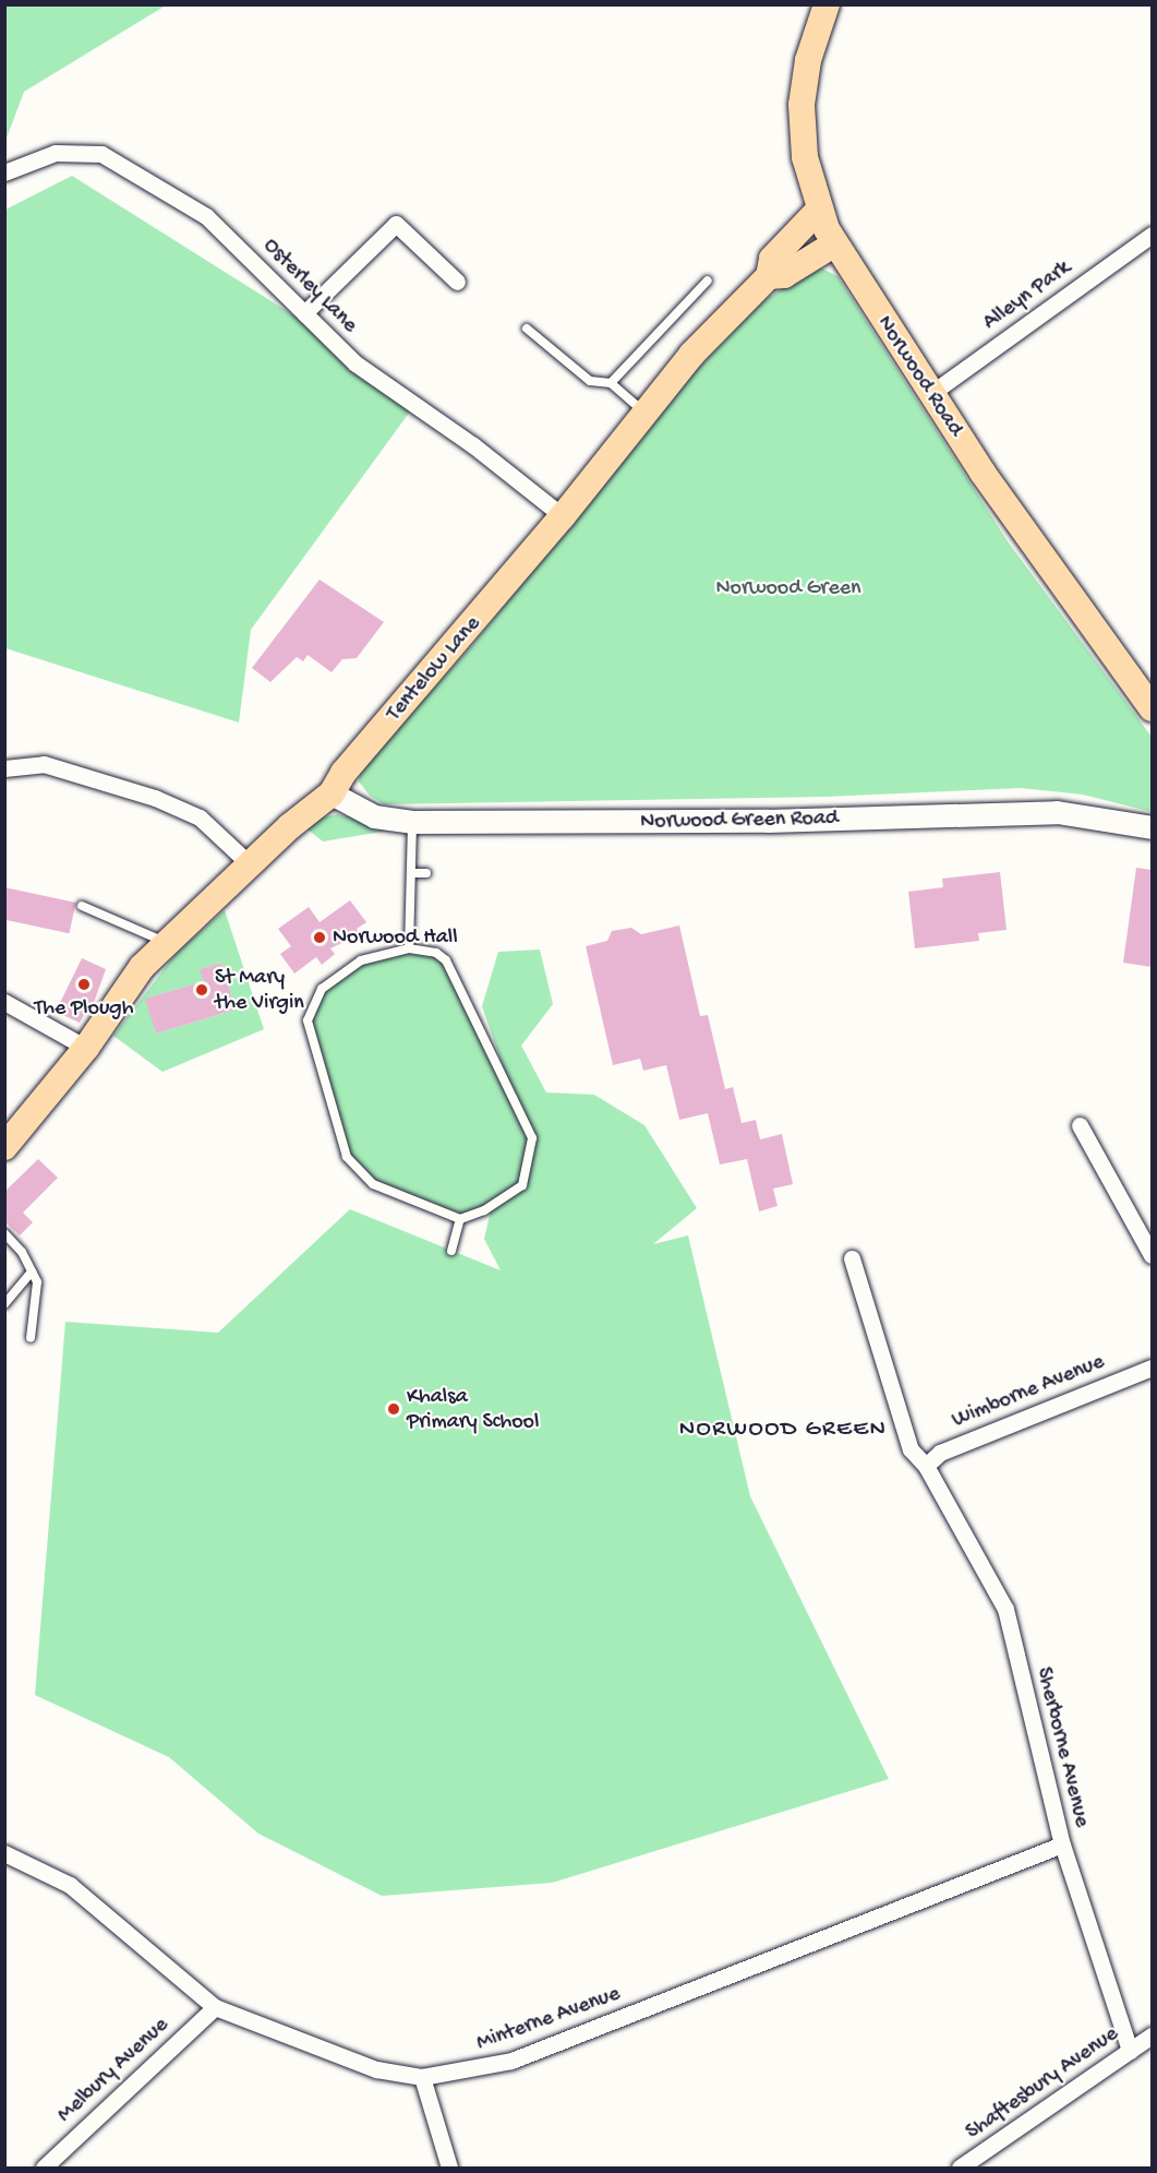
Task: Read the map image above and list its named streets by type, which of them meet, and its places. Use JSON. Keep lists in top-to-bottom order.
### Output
{
  "streets": {
    "main road": ["Norwood Road", "Tentelow Lane"],
    "street": [
      "Osterley Lane",
      "Alleyn Park",
      "Norwood Green Road",
      "Wimborne Avenue",
      "Sherborne Avenue",
      "Minterne Avenue",
      "Melbury Avenue",
      "Shaftesbury Avenue"
    ]
  },
  "crossings": [
    ["Osterley Lane", "Tentelow Lane"],
    ["Alleyn Park", "Norwood Road"],
    ["Norwood Road", "Tentelow Lane"],
    ["Tentelow Lane", "Norwood Green Road"],
    ["Wimborne Avenue", "Sherborne Avenue"],
    ["Sherborne Avenue", "Minterne Avenue"],
    ["Sherborne Avenue", "Shaftesbury Avenue"],
    ["Minterne Avenue", "Melbury Avenue"]
  ],
  "districts": ["NORWOOD GREEN"],
  "parks": ["Norwood Green"],
  "places": [
    "Norwood Hall",
    "The Plough",
    "St Mary the Virgin",
    "Khalsa Primary School"
  ]
}
